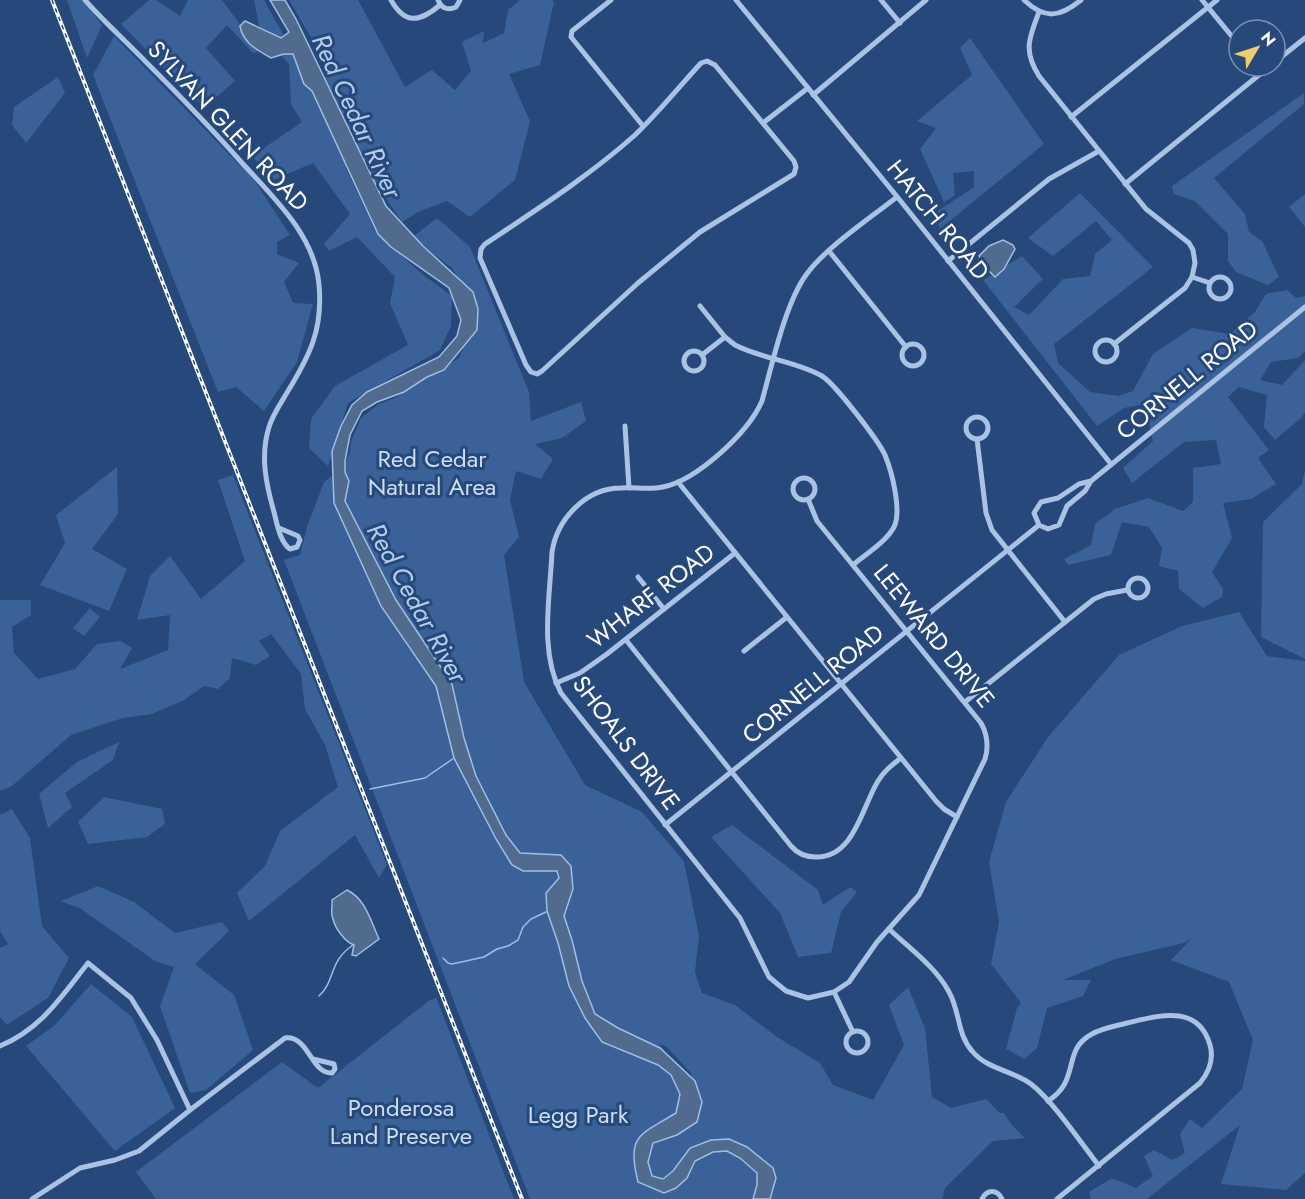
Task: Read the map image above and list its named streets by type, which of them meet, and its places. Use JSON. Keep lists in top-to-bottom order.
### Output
{
  "streets": {
    "street": [
      "SYLVAN GLEN ROAD",
      "HATCH ROAD",
      "CORNELL ROAD",
      "WHARF ROAD",
      "LEEWARD DRIVE",
      "SHOALS DRIVE"
    ]
  },
  "crossings": [
    ["HATCH ROAD", "CORNELL ROAD"],
    ["HATCH ROAD", "SHOALS DRIVE"],
    ["CORNELL ROAD", "LEEWARD DRIVE"],
    ["CORNELL ROAD", "SHOALS DRIVE"],
    ["WHARF ROAD", "SHOALS DRIVE"]
  ],
  "water": ["Red Cedar River"],
  "parks": ["Red Cedar Natural Area", "Ponderosa Land Preserve", "Legg Park"],
  "north": "top right"
}
